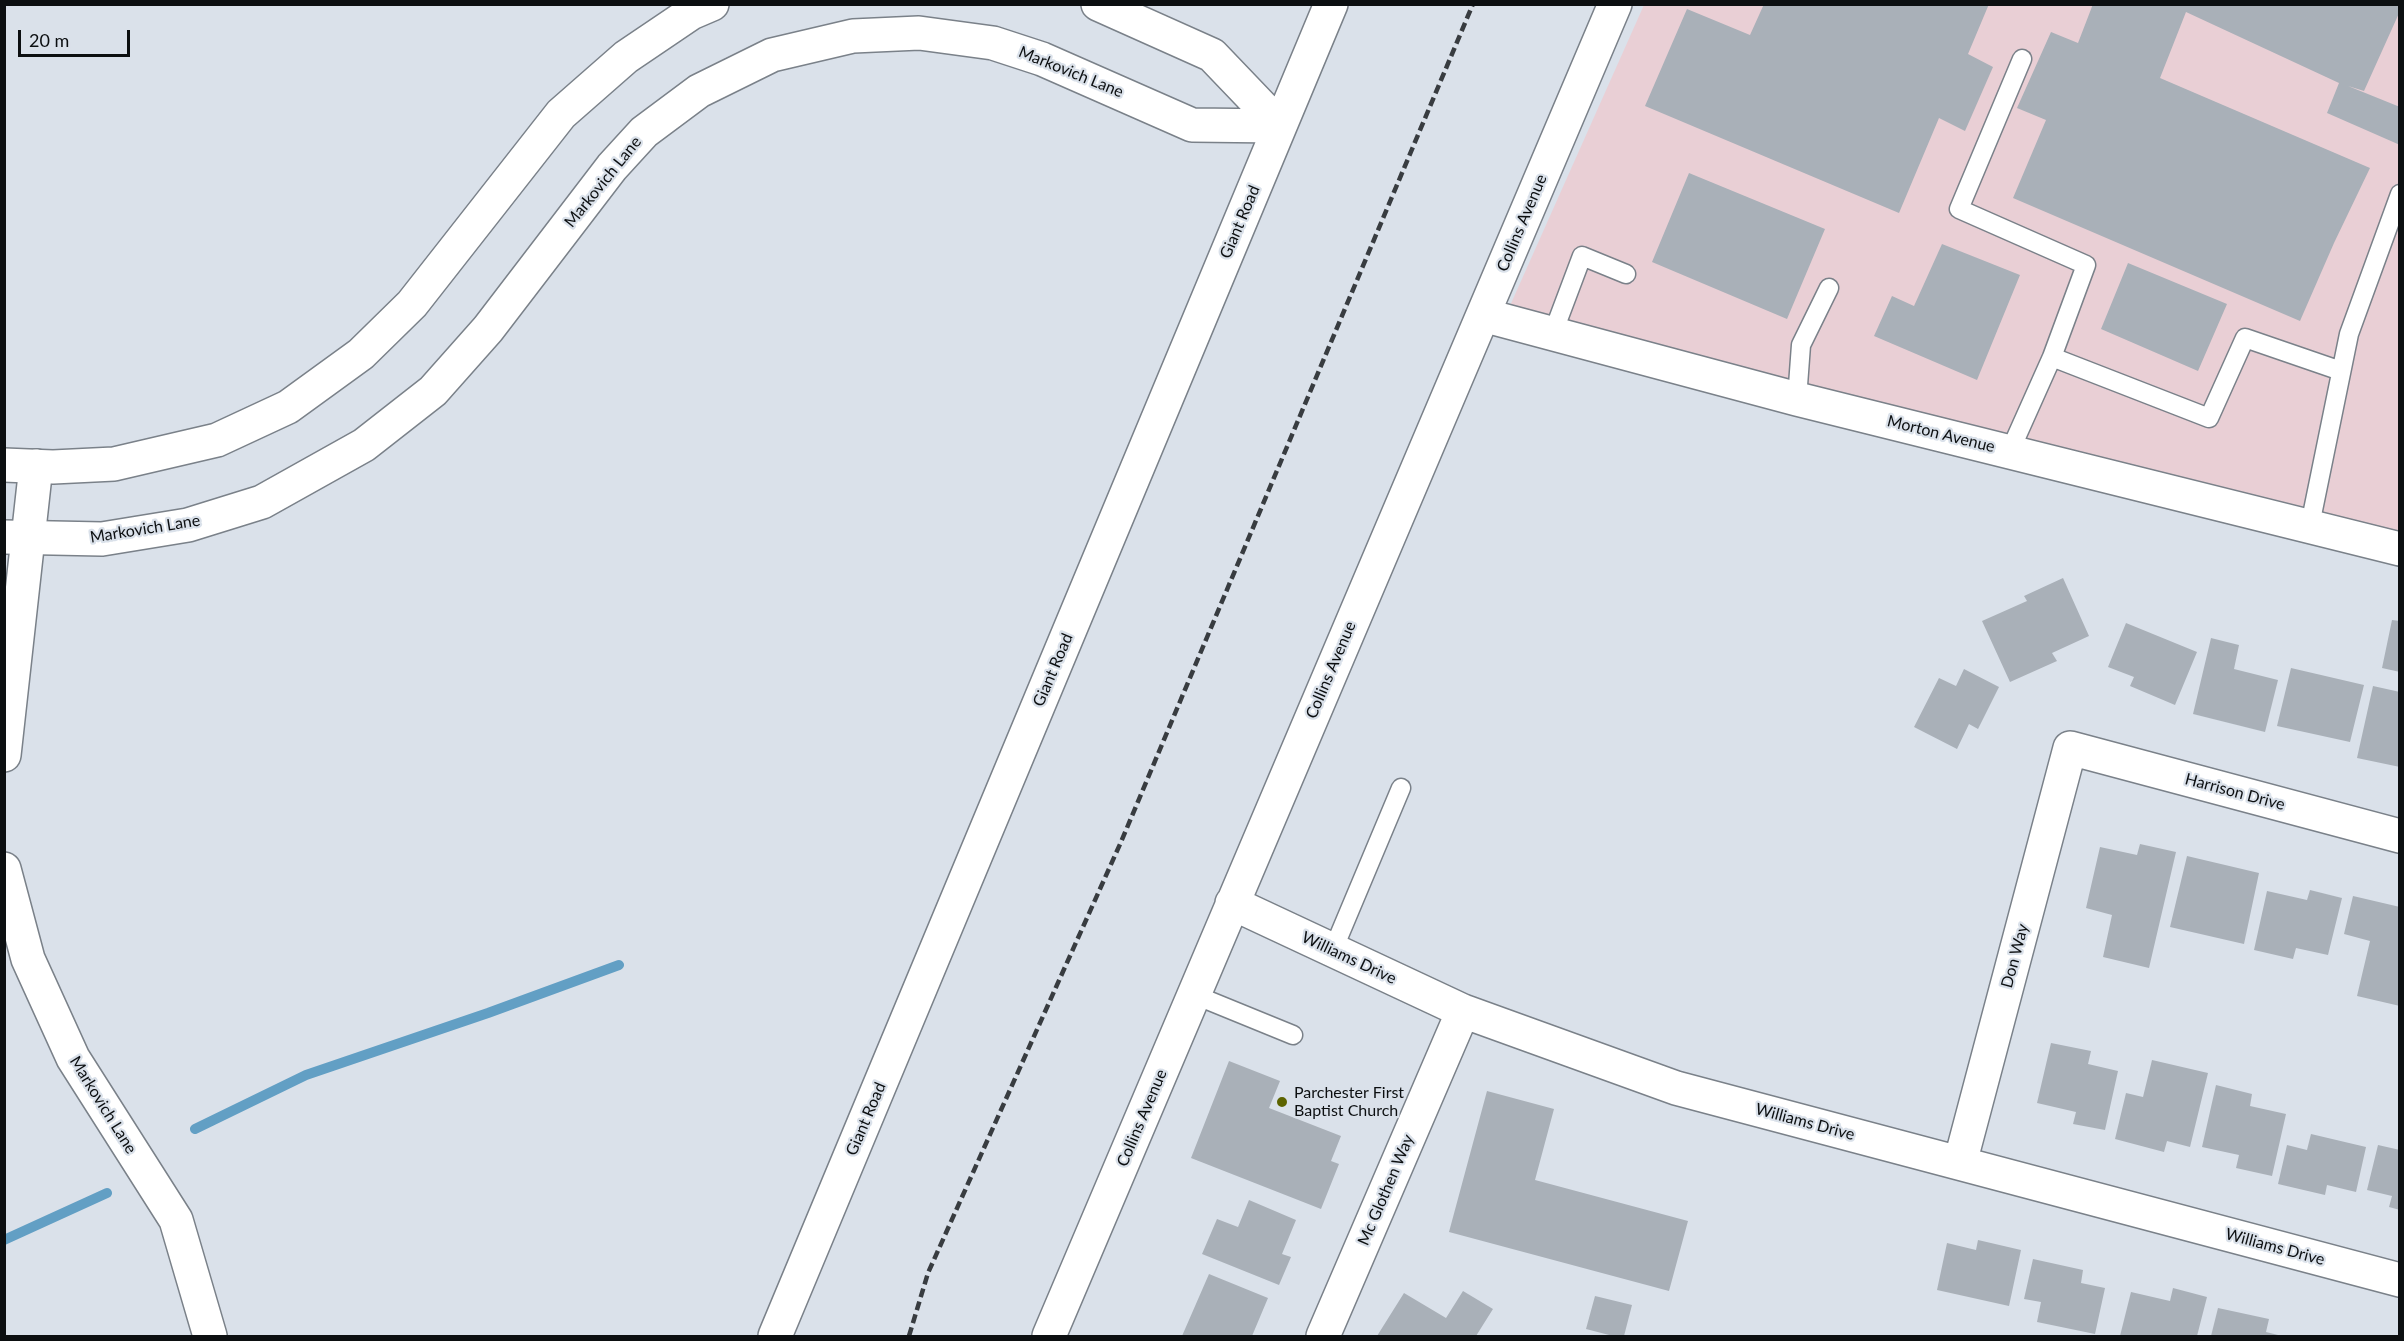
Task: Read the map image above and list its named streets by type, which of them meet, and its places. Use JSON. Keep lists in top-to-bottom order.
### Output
{
  "streets": {
    "street": [
      "Markovich Lane",
      "Giant Road",
      "Collins Avenue",
      "Morton Avenue",
      "Harrison Drive",
      "Don Way",
      "Williams Drive",
      "Mc Glothen Way"
    ]
  },
  "crossings": [
    ["Markovich Lane", "Giant Road"],
    ["Collins Avenue", "Morton Avenue"],
    ["Collins Avenue", "Williams Drive"],
    ["Harrison Drive", "Don Way"],
    ["Don Way", "Williams Drive"],
    ["Williams Drive", "Mc Glothen Way"]
  ],
  "places": ["Parchester First Baptist Church"],
  "scale_bar": "20 m"
}
